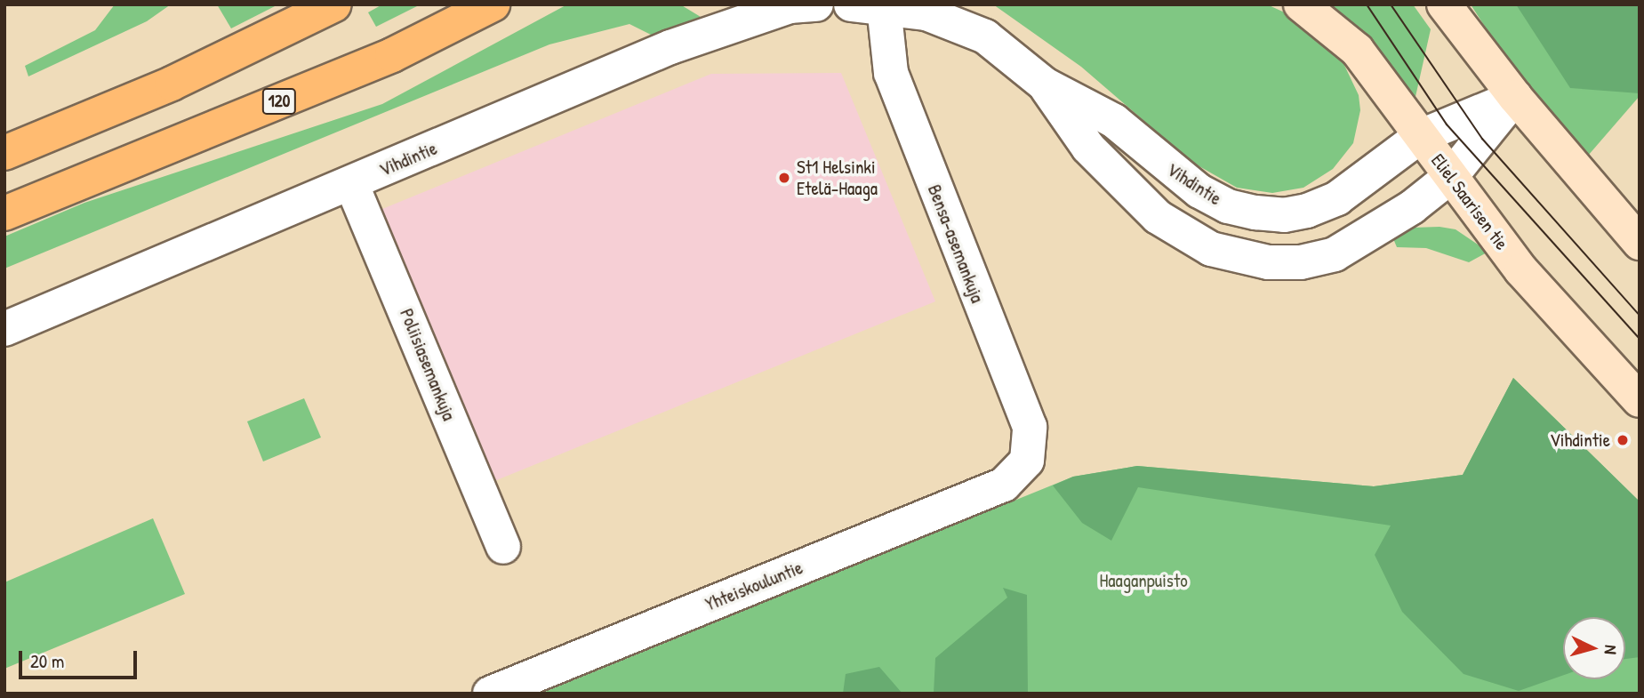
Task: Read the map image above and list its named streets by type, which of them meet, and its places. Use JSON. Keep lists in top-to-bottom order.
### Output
{
  "streets": {
    "main road": ["120"],
    "street": [
      "Vihdintie",
      "Eliel Saarisen tie",
      "Bensa-asemankuja",
      "Poliisiasemankuja",
      "Yhteiskouluntie"
    ]
  },
  "crossings": [
    ["Vihdintie", "Eliel Saarisen tie"],
    ["Vihdintie", "Bensa-asemankuja"],
    ["Vihdintie", "Poliisiasemankuja"],
    ["Bensa-asemankuja", "Yhteiskouluntie"]
  ],
  "parks": ["Haaganpuisto"],
  "places": ["St1 Helsinki Etelä-Haaga", "Vihdintie"],
  "scale_bar": "20 m",
  "north": "right"
}
